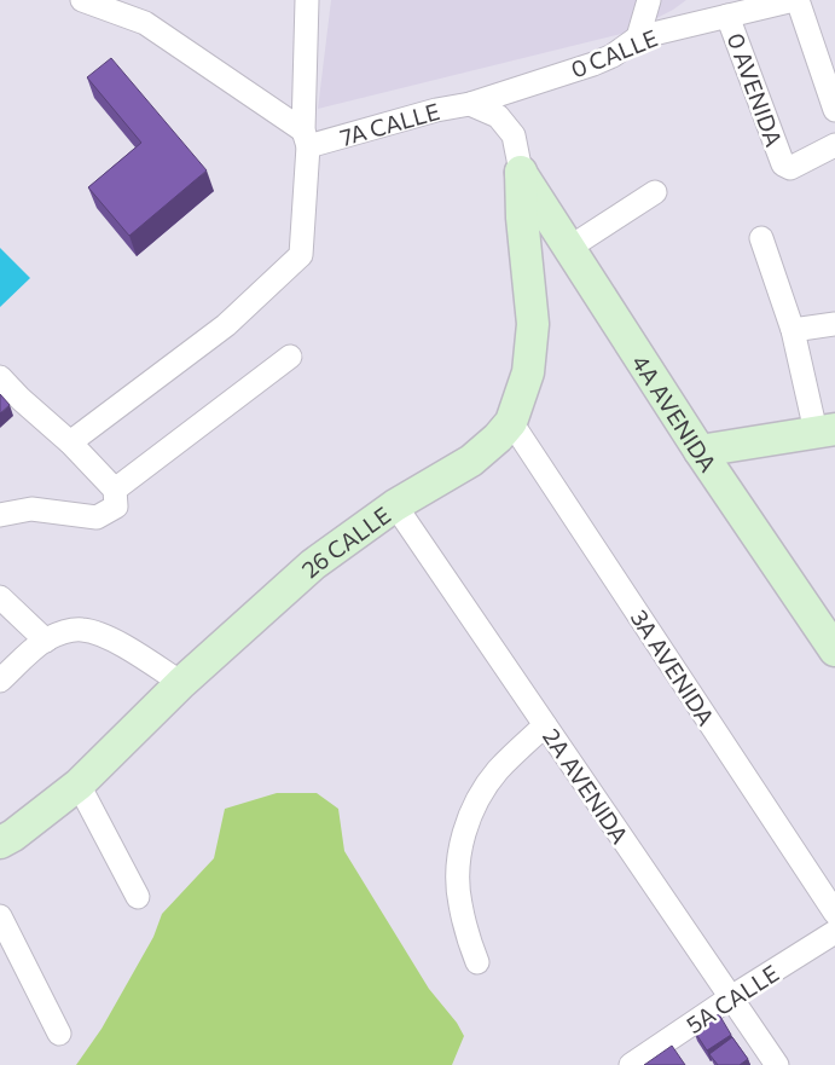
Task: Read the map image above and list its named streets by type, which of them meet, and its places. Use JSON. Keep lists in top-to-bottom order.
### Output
{
  "streets": {
    "street": [
      "0 CALLE",
      "0 AVENIDA",
      "7A CALLE",
      "4A AVENIDA",
      "26 CALLE",
      "3A AVENIDA",
      "2A AVENIDA",
      "5A CALLE"
    ]
  },
  "crossings": [
    ["0 CALLE", "0 AVENIDA"],
    ["0 CALLE", "7A CALLE"],
    ["4A AVENIDA", "26 CALLE"],
    ["26 CALLE", "3A AVENIDA"],
    ["26 CALLE", "2A AVENIDA"],
    ["2A AVENIDA", "5A CALLE"]
  ]
}
